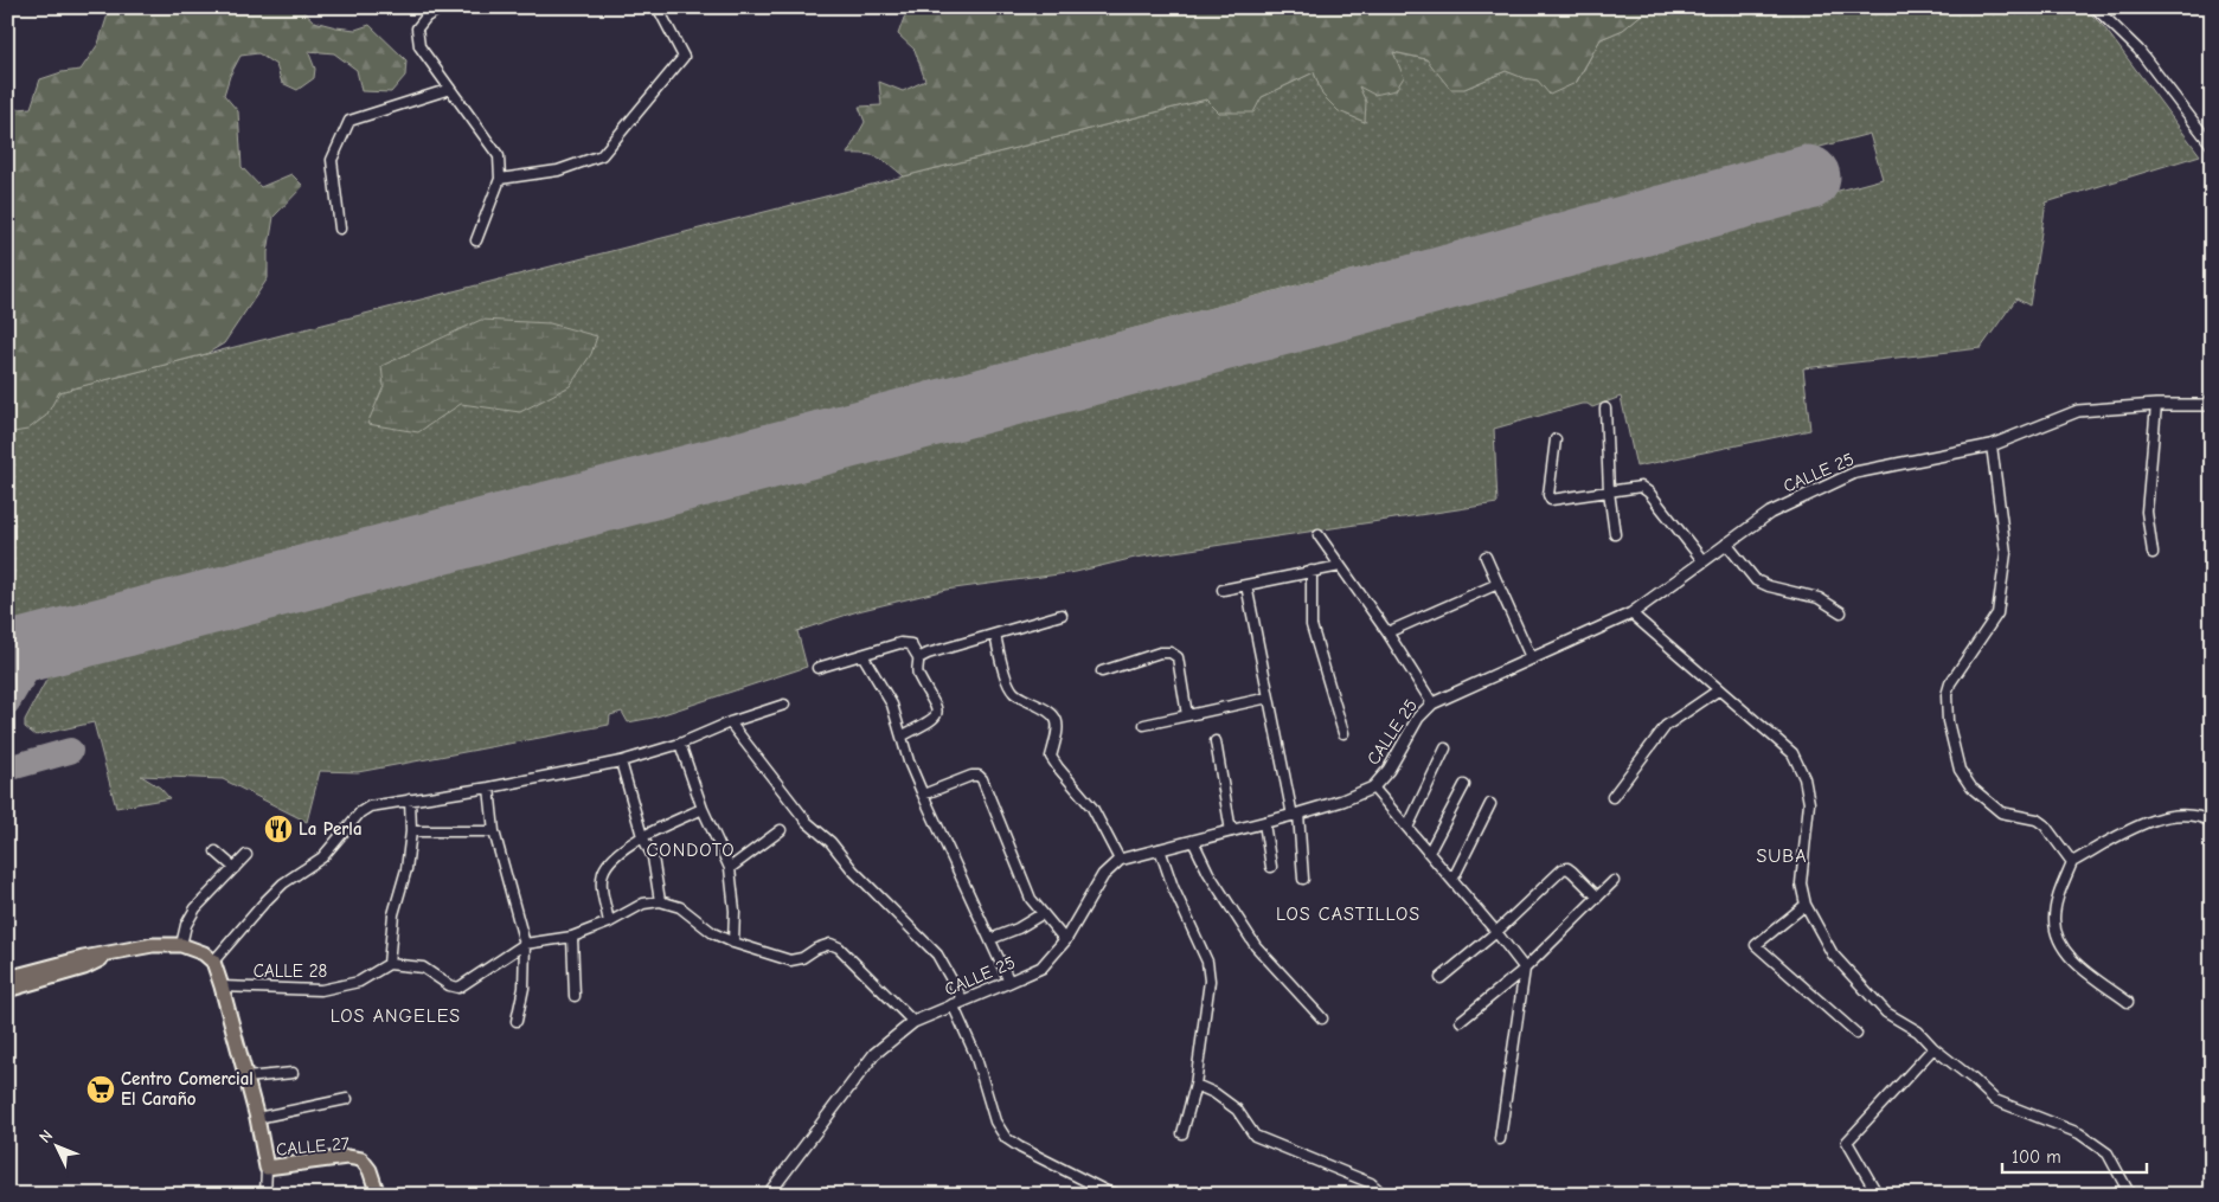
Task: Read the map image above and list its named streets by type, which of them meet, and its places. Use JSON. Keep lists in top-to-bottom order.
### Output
{
  "streets": {
    "main road": ["CALLE 27"],
    "street": ["CALLE 25", "CALLE 28"]
  },
  "districts": [
    "CONDOTO",
    "SUBA",
    "LOS CASTILLOS",
    "LOS ANGELES"
  ],
  "places": {
    "restaurant": ["La Perla"],
    "supermarket": ["Centro Comercial El Caraño"]
  },
  "scale_bar": "100 m",
  "north": "top left"
}
